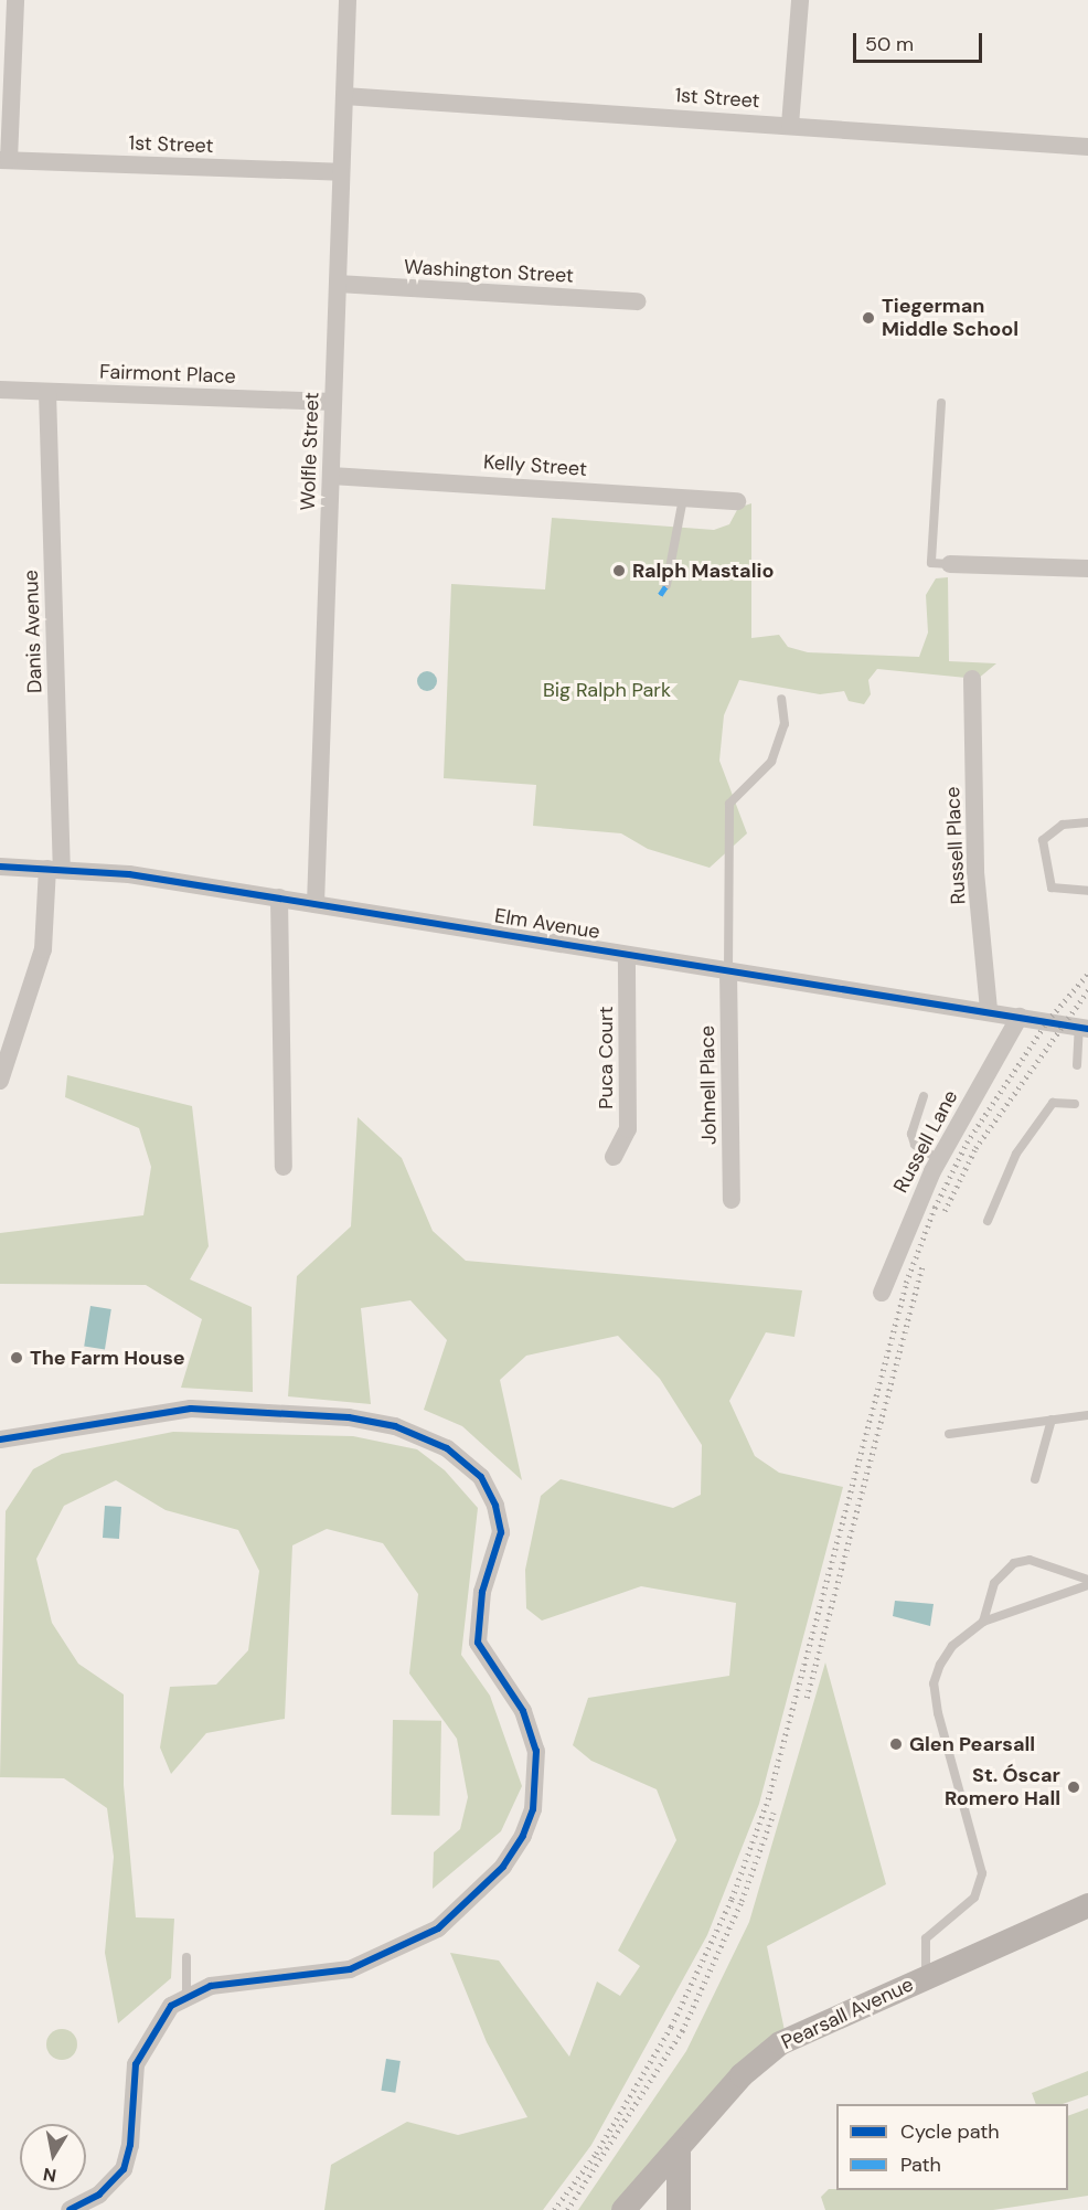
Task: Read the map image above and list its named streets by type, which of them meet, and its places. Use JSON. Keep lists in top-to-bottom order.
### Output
{
  "streets": {
    "street": [
      "1st Street",
      "Washington Street",
      "Fairmont Place",
      "Wolfle Street",
      "Kelly Street",
      "Danis Avenue",
      "Russell Place",
      "Elm Avenue",
      "Puca Court",
      "Johnell Place",
      "Russell Lane",
      "Pearsall Avenue"
    ]
  },
  "crossings": [
    ["1st Street", "Wolfle Street"],
    ["Washington Street", "Wolfle Street"],
    ["Fairmont Place", "Wolfle Street"],
    ["Fairmont Place", "Danis Avenue"],
    ["Wolfle Street", "Kelly Street"],
    ["Wolfle Street", "Elm Avenue"],
    ["Danis Avenue", "Elm Avenue"],
    ["Russell Place", "Elm Avenue"],
    ["Elm Avenue", "Puca Court"],
    ["Elm Avenue", "Johnell Place"],
    ["Elm Avenue", "Russell Lane"]
  ],
  "parks": ["Big Ralph Park"],
  "places": [
    "Tiegerman Middle School",
    "Ralph Mastalio",
    "The Farm House",
    "Glen Pearsall",
    "St. Óscar Romero Hall"
  ],
  "legend": ["Cycle path", "Path"],
  "scale_bar": "50 m",
  "north": "bottom"
}
